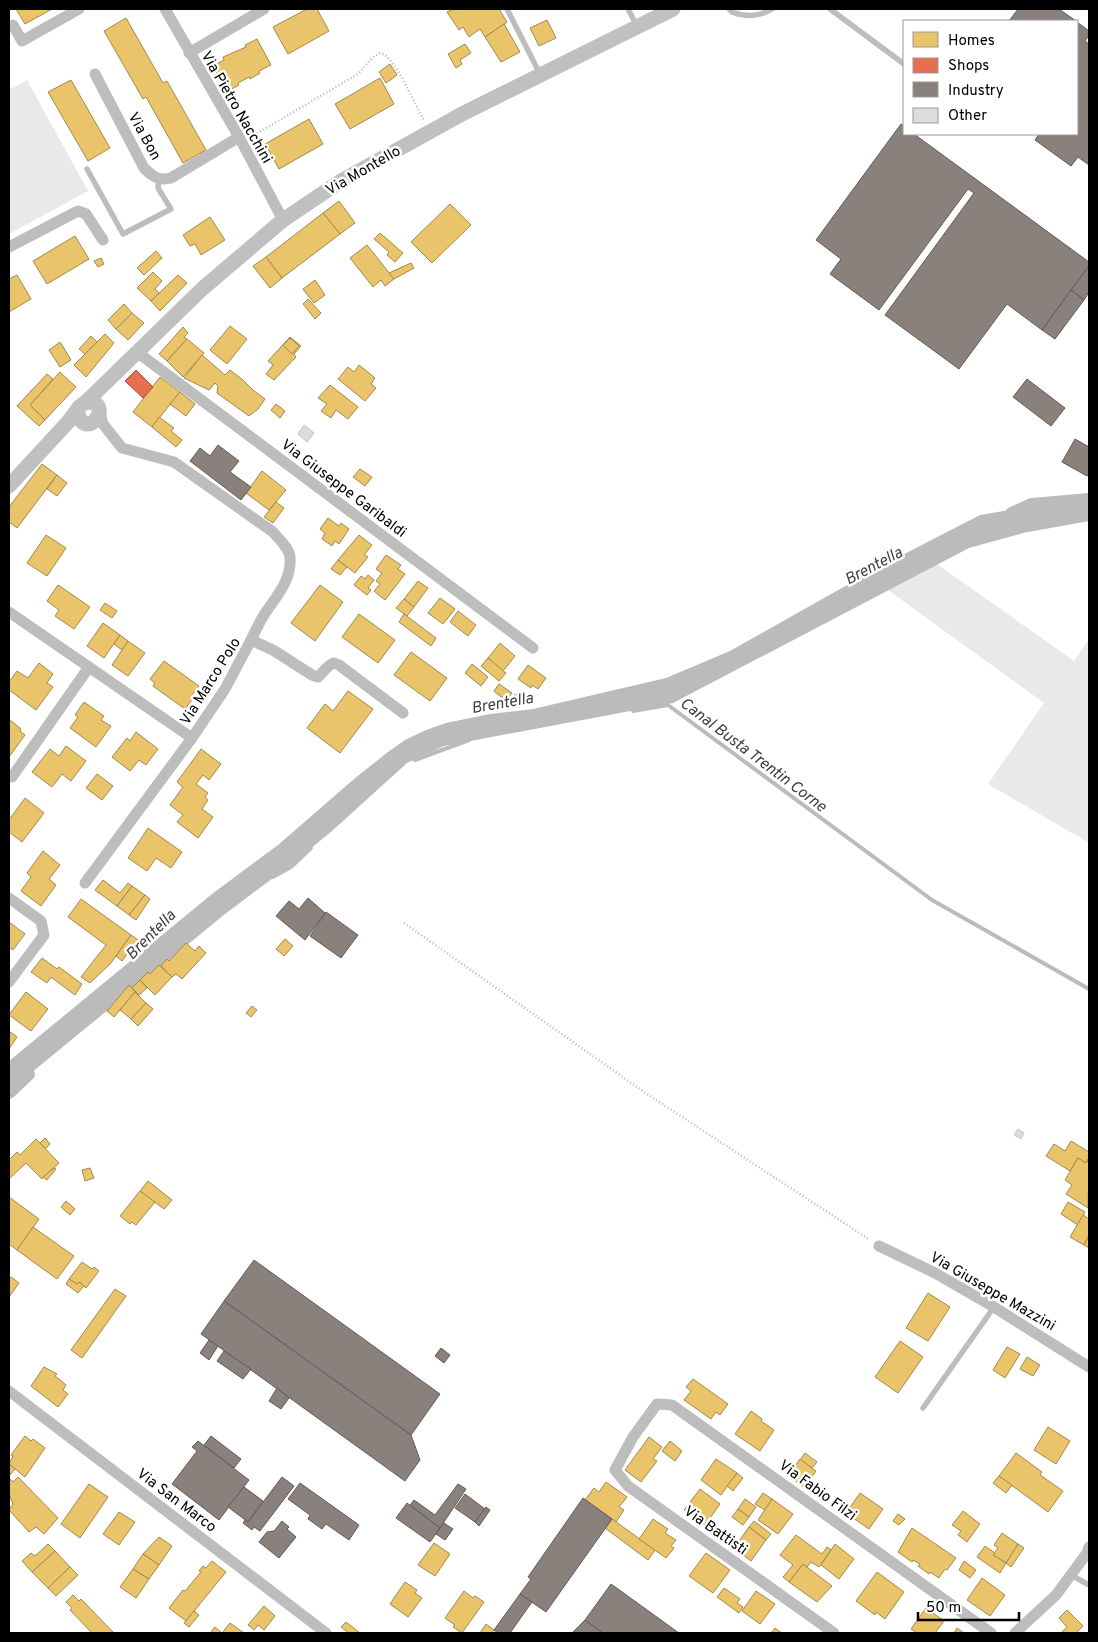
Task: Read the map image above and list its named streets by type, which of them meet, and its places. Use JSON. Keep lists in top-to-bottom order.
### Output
{
  "streets": {
    "main road": ["Via Montello"],
    "street": [
      "Via Pietro Nacchini",
      "Via Bon",
      "Via Giuseppe Garibaldi",
      "Via Marco Polo",
      "Via Giuseppe Mazzini",
      "Via Fabio Filzi",
      "Via San Marco",
      "Via Battisti"
    ]
  },
  "crossings": [
    ["Via Pietro Nacchini", "Via Bon"],
    ["Via Pietro Nacchini", "Via Montello"],
    ["Via Montello", "Via Giuseppe Garibaldi"],
    ["Via Fabio Filzi", "Via Battisti"]
  ],
  "water": ["Brentella", "Canal Busta Trentin Corne"],
  "legend": [
    "Homes",
    "Shops",
    "Industry",
    "Other"
  ],
  "scale_bar": "50 m"
}
